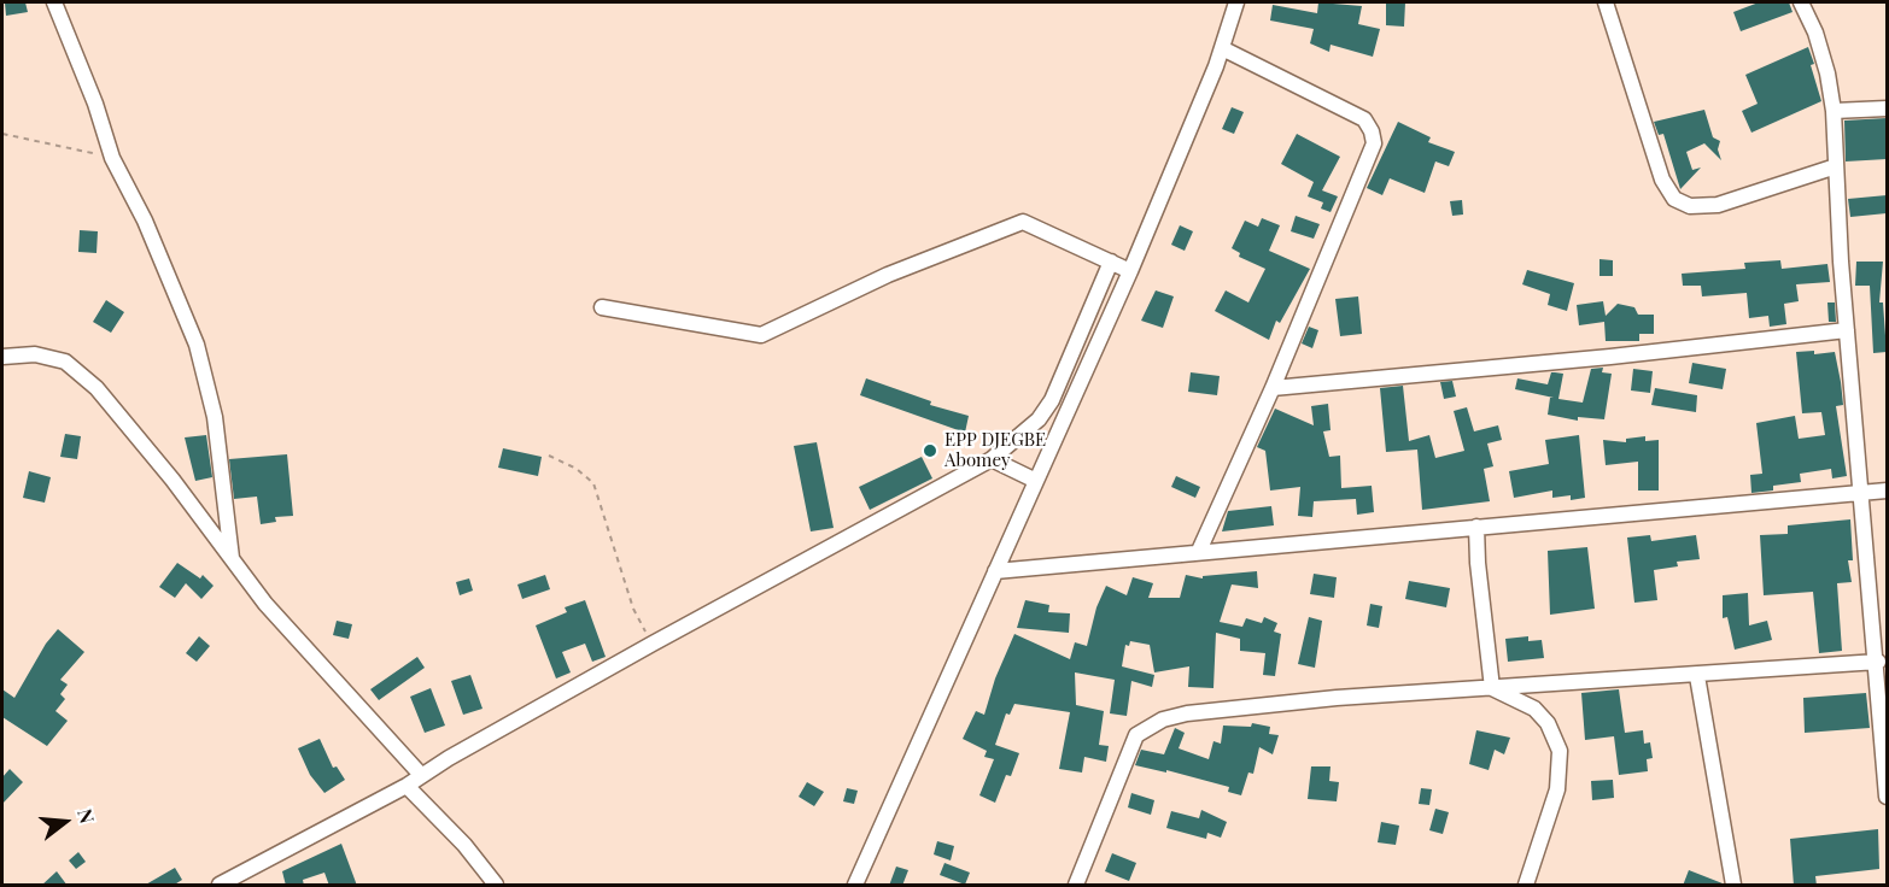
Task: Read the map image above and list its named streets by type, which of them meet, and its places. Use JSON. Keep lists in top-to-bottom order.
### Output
{
  "places": ["EPP DJEGBE Abomey"],
  "north": "right"
}
